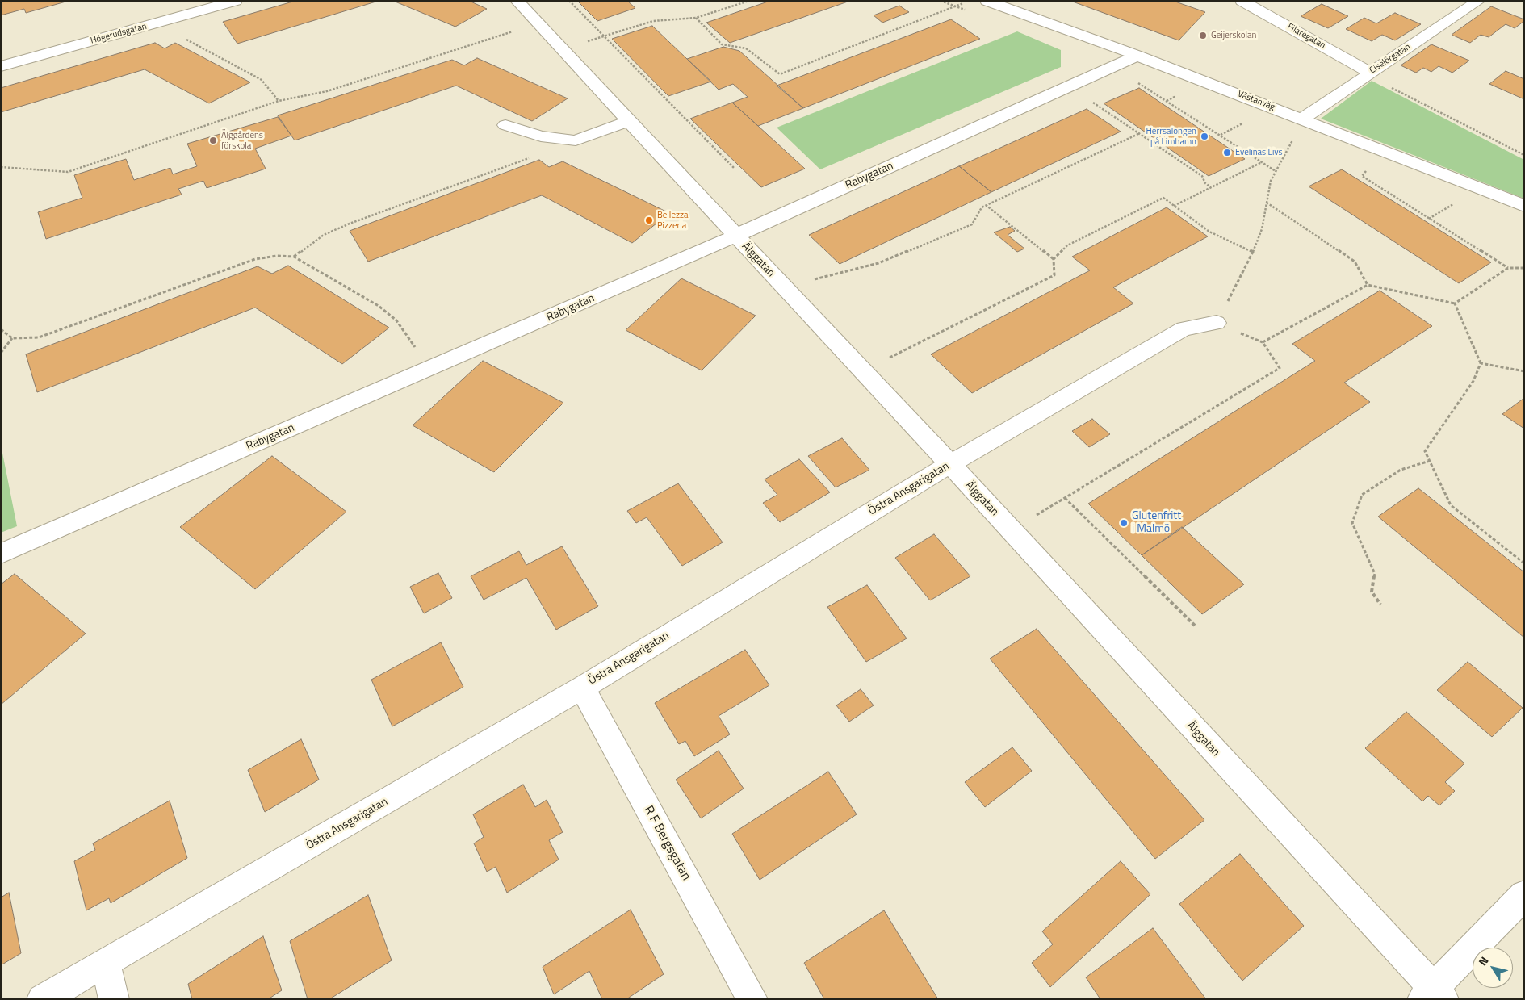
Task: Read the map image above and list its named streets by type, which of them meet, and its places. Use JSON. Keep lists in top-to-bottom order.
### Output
{
  "streets": {
    "street": [
      "Högerudsgatan",
      "Filaregatan",
      "Ciselörgatan",
      "Västanväg",
      "Rabygatan",
      "Älggatan",
      "Östra Ansgarigatan",
      "R F Bergsgatan"
    ]
  },
  "crossings": [
    ["Filaregatan", "Ciselörgatan"],
    ["Ciselörgatan", "Västanväg"],
    ["Västanväg", "Rabygatan"],
    ["Rabygatan", "Älggatan"],
    ["Älggatan", "Östra Ansgarigatan"],
    ["Östra Ansgarigatan", "R F Bergsgatan"]
  ],
  "places": [
    "Geijerskolan",
    "Herrsalongen på Limhamn",
    "Älggårdens förskola",
    "Evelinas Livs",
    "Bellezza Pizzeria",
    "Glutenfritt i Malmö"
  ],
  "north": "top left"
}
